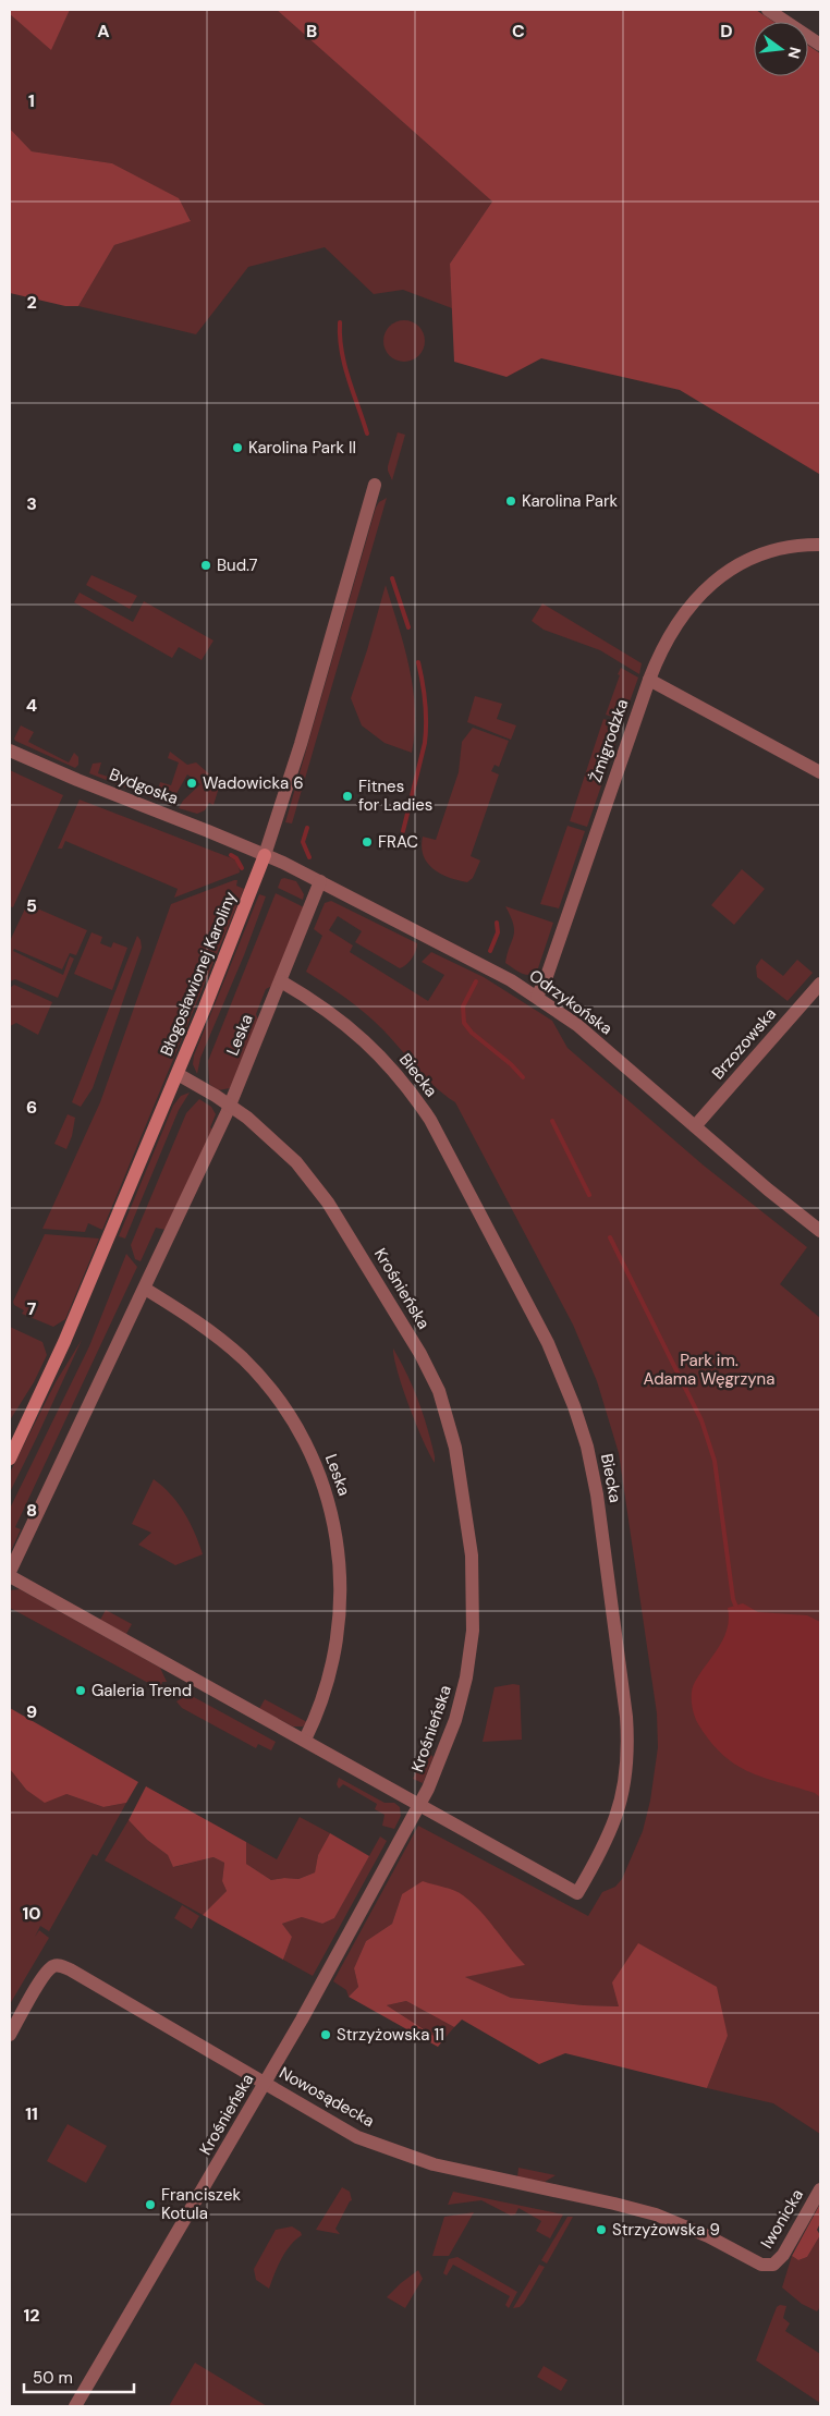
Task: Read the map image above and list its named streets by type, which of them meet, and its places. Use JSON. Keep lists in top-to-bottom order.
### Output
{
  "streets": {
    "street": [
      "Żmigrodzka",
      "Bydgoska",
      "Błogosławionej Karoliny",
      "Odrzykońska",
      "Leska",
      "Brzozowska",
      "Biecka",
      "Krośnieńska",
      "Nowosądecka",
      "Iwonicka"
    ]
  },
  "crossings": [
    ["Żmigrodzka", "Odrzykońska"],
    ["Bydgoska", "Błogosławionej Karoliny"],
    ["Bydgoska", "Odrzykońska"],
    ["Błogosławionej Karoliny", "Odrzykońska"],
    ["Błogosławionej Karoliny", "Krośnieńska"],
    ["Odrzykońska", "Leska"],
    ["Odrzykońska", "Brzozowska"],
    ["Leska", "Biecka"],
    ["Leska", "Krośnieńska"],
    ["Biecka", "Krośnieńska"],
    ["Krośnieńska", "Nowosądecka"],
    ["Nowosądecka", "Iwonicka"]
  ],
  "parks": ["Park im. Adama Węgrzyna"],
  "places": [
    "Karolina Park II",
    "Karolina Park",
    "Bud.7",
    "Wadowicka 6",
    "Fitnes for Ladies",
    "FRAC",
    "Galeria Trend",
    "Strzyżowska 11",
    "Franciszek Kotula",
    "Strzyżowska 9"
  ],
  "scale_bar": "50 m",
  "north": "right",
  "grid": {
    "columns": [
      "A",
      "B",
      "C",
      "D"
    ],
    "rows": [
      "1",
      "2",
      "3",
      "4",
      "5",
      "6",
      "7",
      "8",
      "9",
      "10",
      "11",
      "12"
    ]
  }
}
